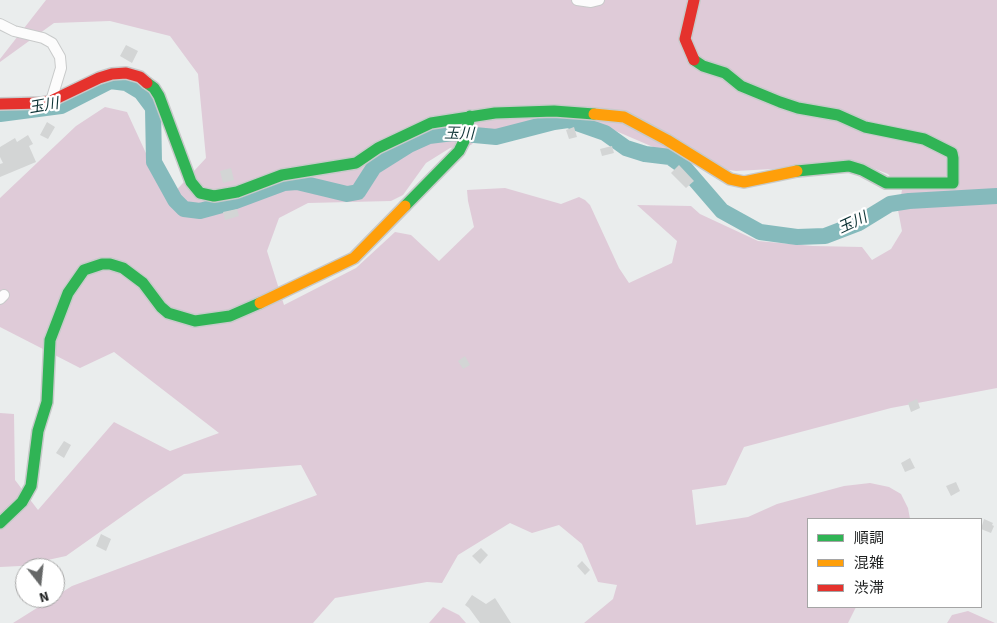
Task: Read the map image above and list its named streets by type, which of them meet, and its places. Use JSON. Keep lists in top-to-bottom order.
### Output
{
  "water": ["玉川"],
  "legend": ["順調", "混雑", "渋滞"],
  "north": "bottom"
}
